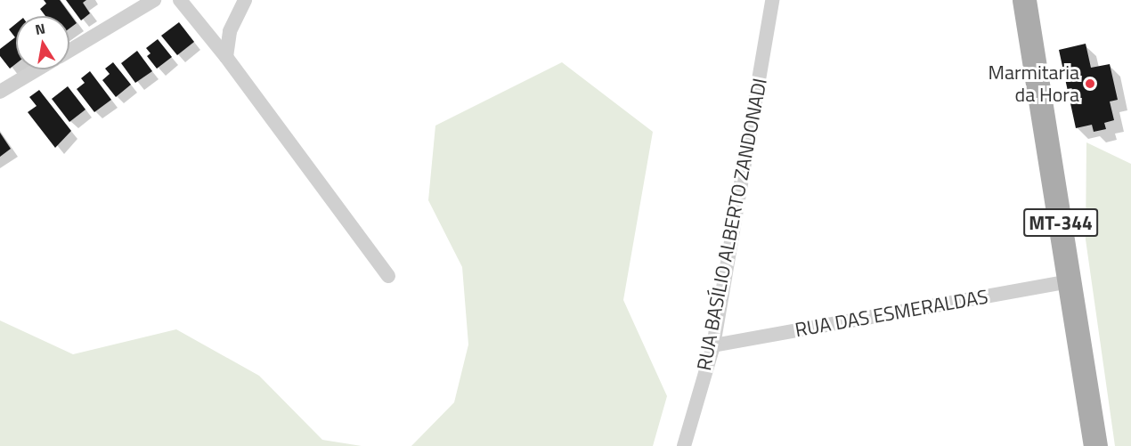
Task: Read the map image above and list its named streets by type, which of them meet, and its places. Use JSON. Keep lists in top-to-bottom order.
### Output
{
  "streets": {
    "main road": ["MT-344"],
    "street": ["RUA BASÍLIO ALBERTO ZANDONADI", "RUA DAS ESMERALDAS"]
  },
  "crossings": [
    ["MT-344", "RUA DAS ESMERALDAS"],
    ["RUA BASÍLIO ALBERTO ZANDONADI", "RUA DAS ESMERALDAS"]
  ],
  "places": ["Marmitaria da Hora"],
  "north": "top"
}
